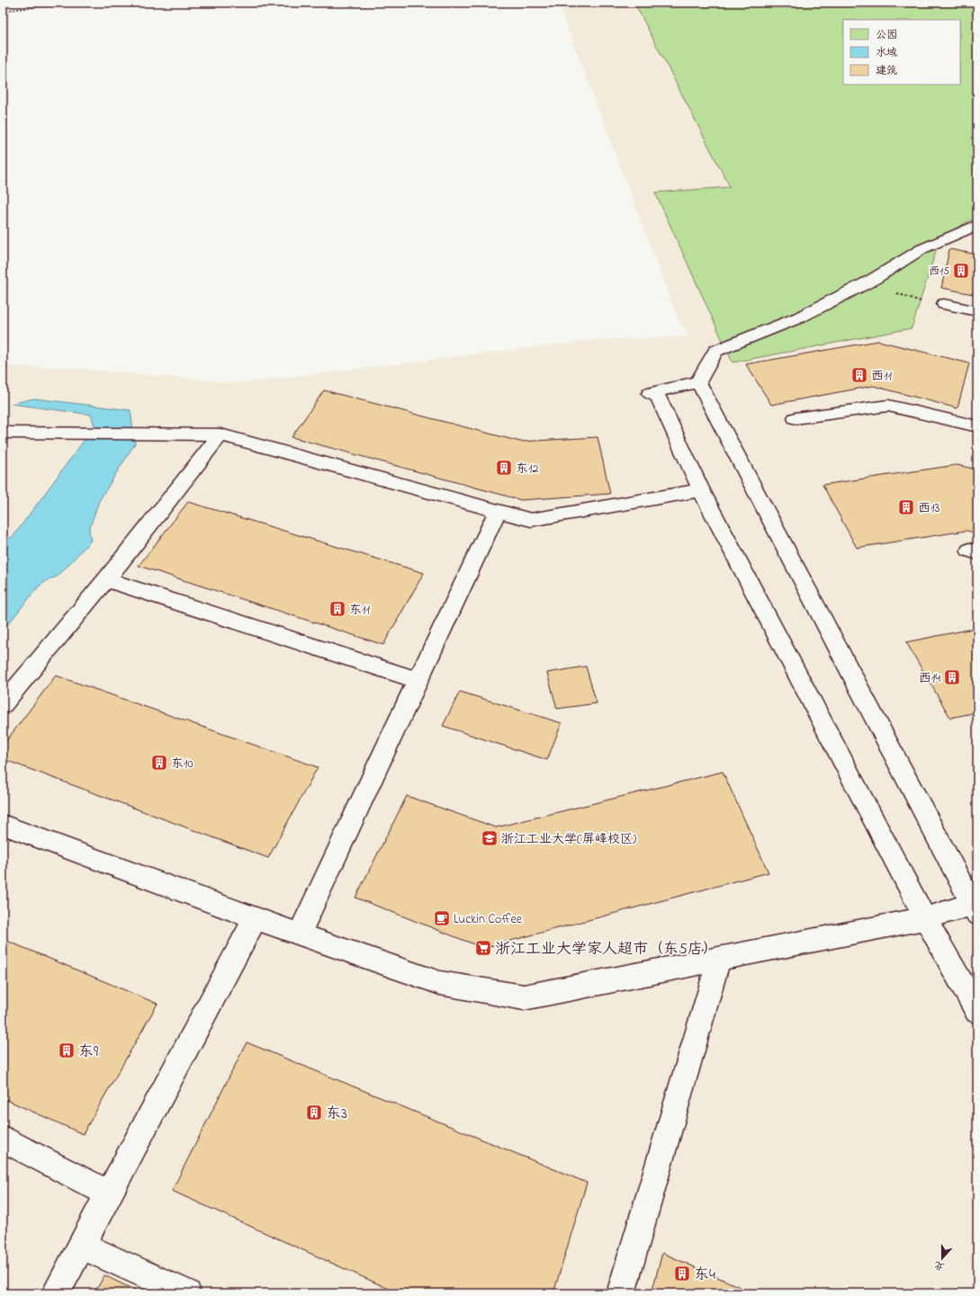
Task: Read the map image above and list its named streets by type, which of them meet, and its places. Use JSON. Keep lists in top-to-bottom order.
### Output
{
  "places": {
    "building": [
      "西15",
      "西11",
      "东12",
      "西13",
      "东11",
      "西14",
      "东10",
      "东9",
      "东3",
      "东4"
    ],
    "school or university": ["浙江工业大学(屏峰校区)"],
    "cafe": ["Luckin Coffee"],
    "supermarket": ["浙江工业大学家人超市（东5店）"]
  },
  "legend": ["公园", "水域", "建筑"],
  "north": "bottom"
}
